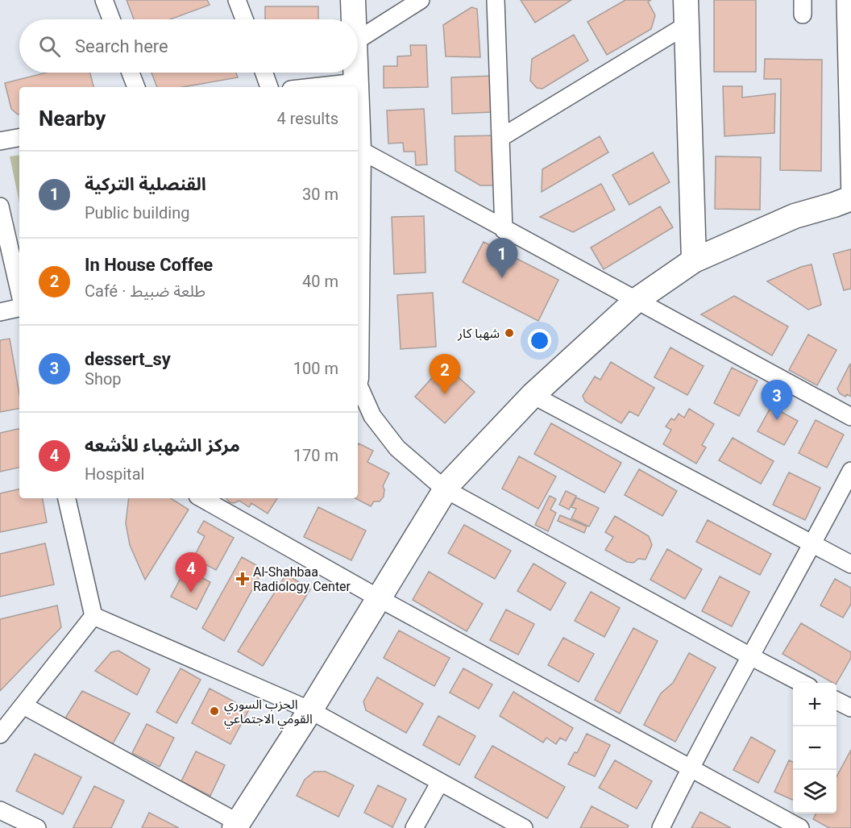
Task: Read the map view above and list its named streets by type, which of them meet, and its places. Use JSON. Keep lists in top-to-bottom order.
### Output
{
  "places": {
    "other": ["شهبا كار", "الحزب السوري القومي الاجتماعي"],
    "health": ["Al-Shahbaa Radiology Center"]
  },
  "page": {
    "search": "Search here",
    "heading": ["Nearby", "4 results"],
    "list": [
      {
        "mark": "1",
        "name": "القنصلية التركية",
        "note": "Public building",
        "value": "30 m"
      },
      {
        "mark": "2",
        "name": "In House Coffee",
        "note": "Café · طلعة ضبيط",
        "value": "40 m"
      },
      {
        "mark": "3",
        "name": "dessert_sy",
        "note": "Shop",
        "value": "100 m"
      },
      {
        "mark": "4",
        "name": "مركز الشهباء للأشعه",
        "note": "Hospital",
        "value": "170 m"
      }
    ],
    "pins": [
      "1",
      "2",
      "3",
      "4"
    ],
    "map_buttons": ["+", "−"]
  }
}
